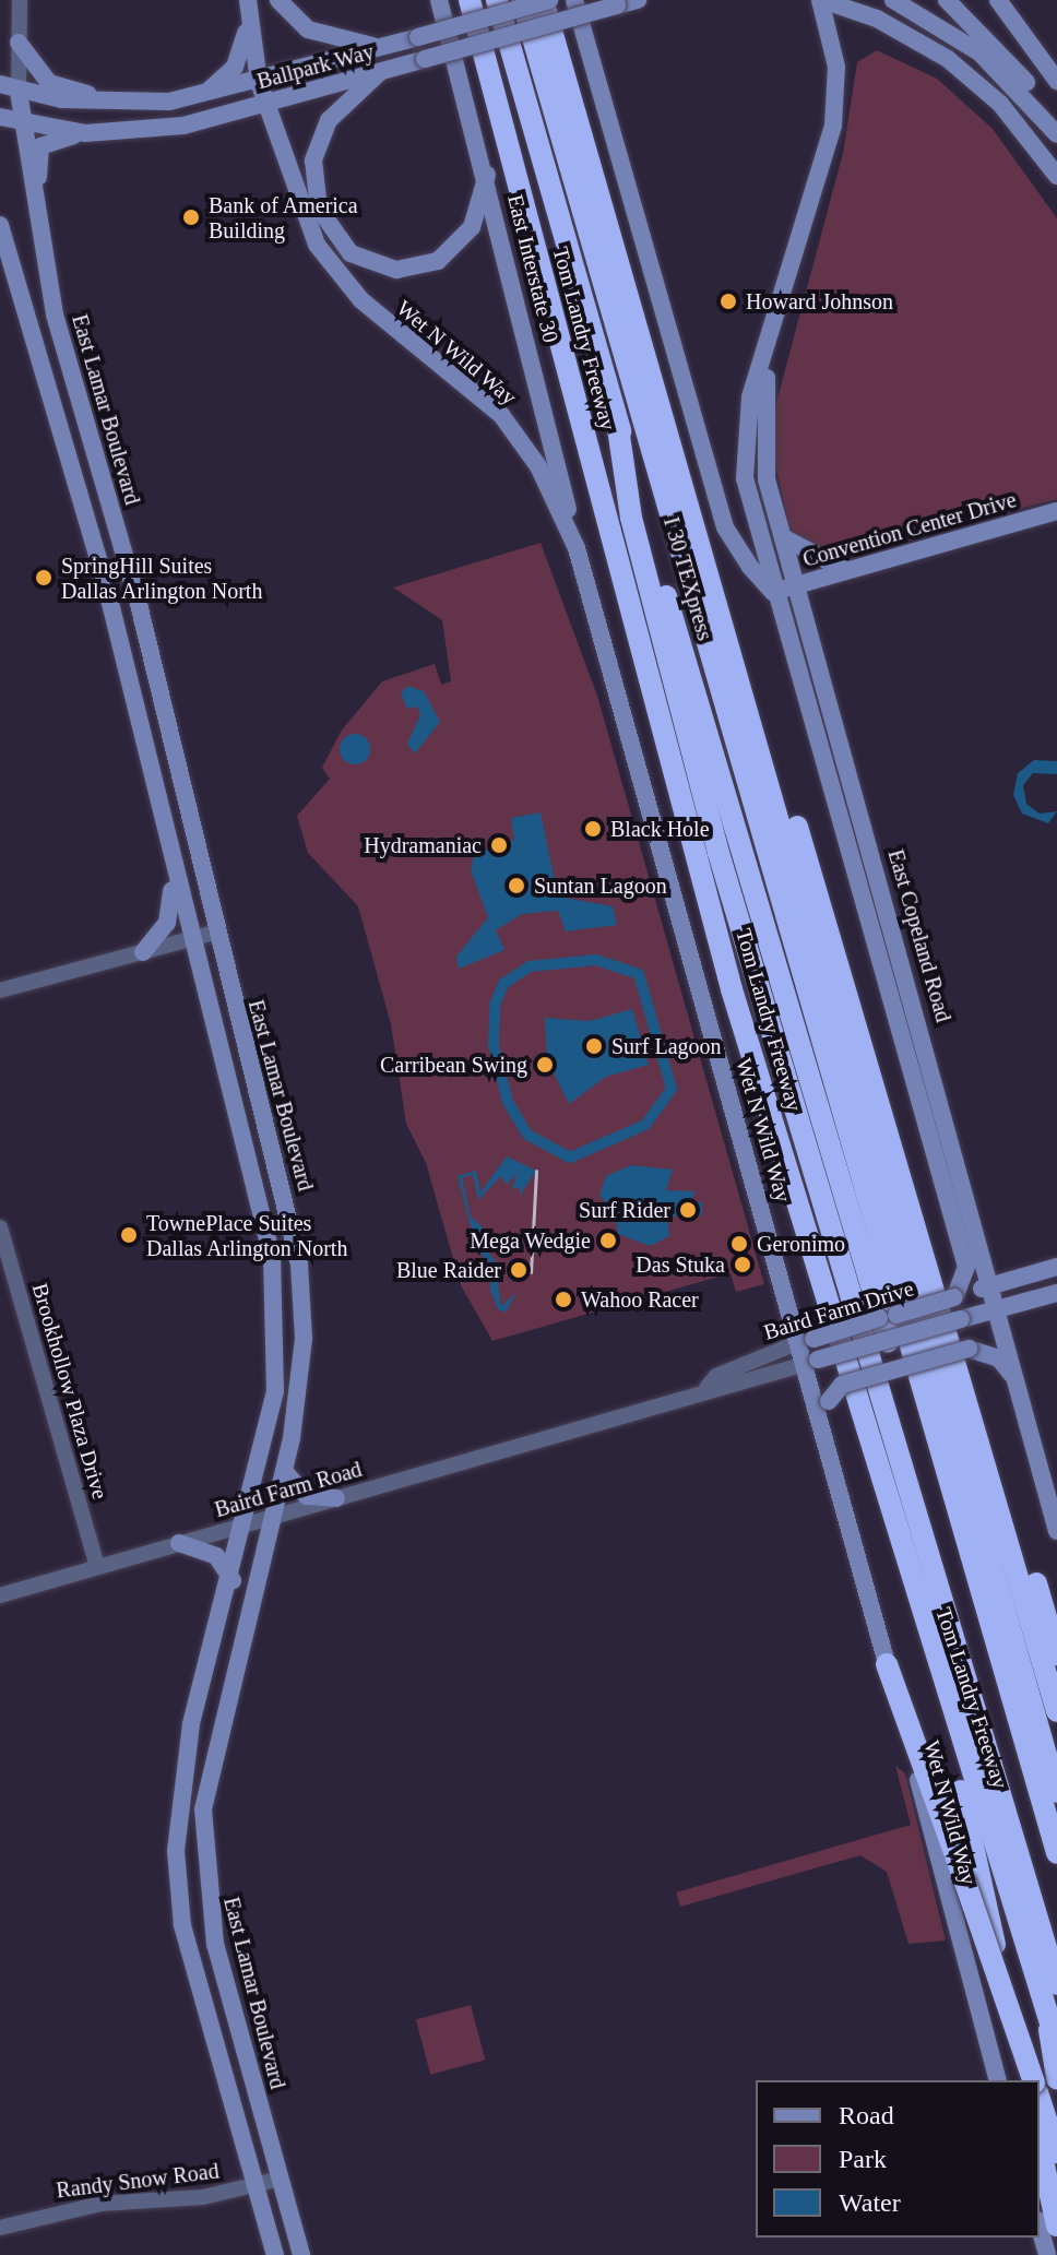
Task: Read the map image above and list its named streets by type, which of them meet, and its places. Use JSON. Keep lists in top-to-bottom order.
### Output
{
  "streets": {
    "highway": ["Tom Landry Freeway", "I 30 TEXpress"],
    "main road": [
      "Ballpark Way",
      "East Interstate 30",
      "Wet N Wild Way",
      "East Lamar Boulevard",
      "Convention Center Drive",
      "East Copeland Road",
      "Baird Farm Drive"
    ],
    "street": ["Brookhollow Plaza Drive", "Baird Farm Road", "Randy Snow Road"]
  },
  "crossings": [
    ["Ballpark Way", "Wet N Wild Way"],
    ["Ballpark Way", "East Lamar Boulevard"],
    ["Ballpark Way", "I 30 TEXpress"],
    ["East Interstate 30", "Wet N Wild Way"],
    ["Wet N Wild Way", "Baird Farm Drive"],
    ["East Lamar Boulevard", "Baird Farm Road"],
    ["East Lamar Boulevard", "Randy Snow Road"],
    ["Convention Center Drive", "East Copeland Road"],
    ["East Copeland Road", "Baird Farm Drive"],
    ["Baird Farm Drive", "Baird Farm Road"],
    ["Brookhollow Plaza Drive", "Baird Farm Road"]
  ],
  "places": [
    "Bank of America Building",
    "Howard Johnson",
    "SpringHill Suites Dallas Arlington North",
    "Black Hole",
    "Hydramaniac",
    "Suntan Lagoon",
    "Surf Lagoon",
    "Carribean Swing",
    "Surf Rider",
    "TownePlace Suites Dallas Arlington North",
    "Mega Wedgie",
    "Geronimo",
    "Das Stuka",
    "Blue Raider",
    "Wahoo Racer"
  ],
  "legend": ["Road", "Park", "Water"]
}
